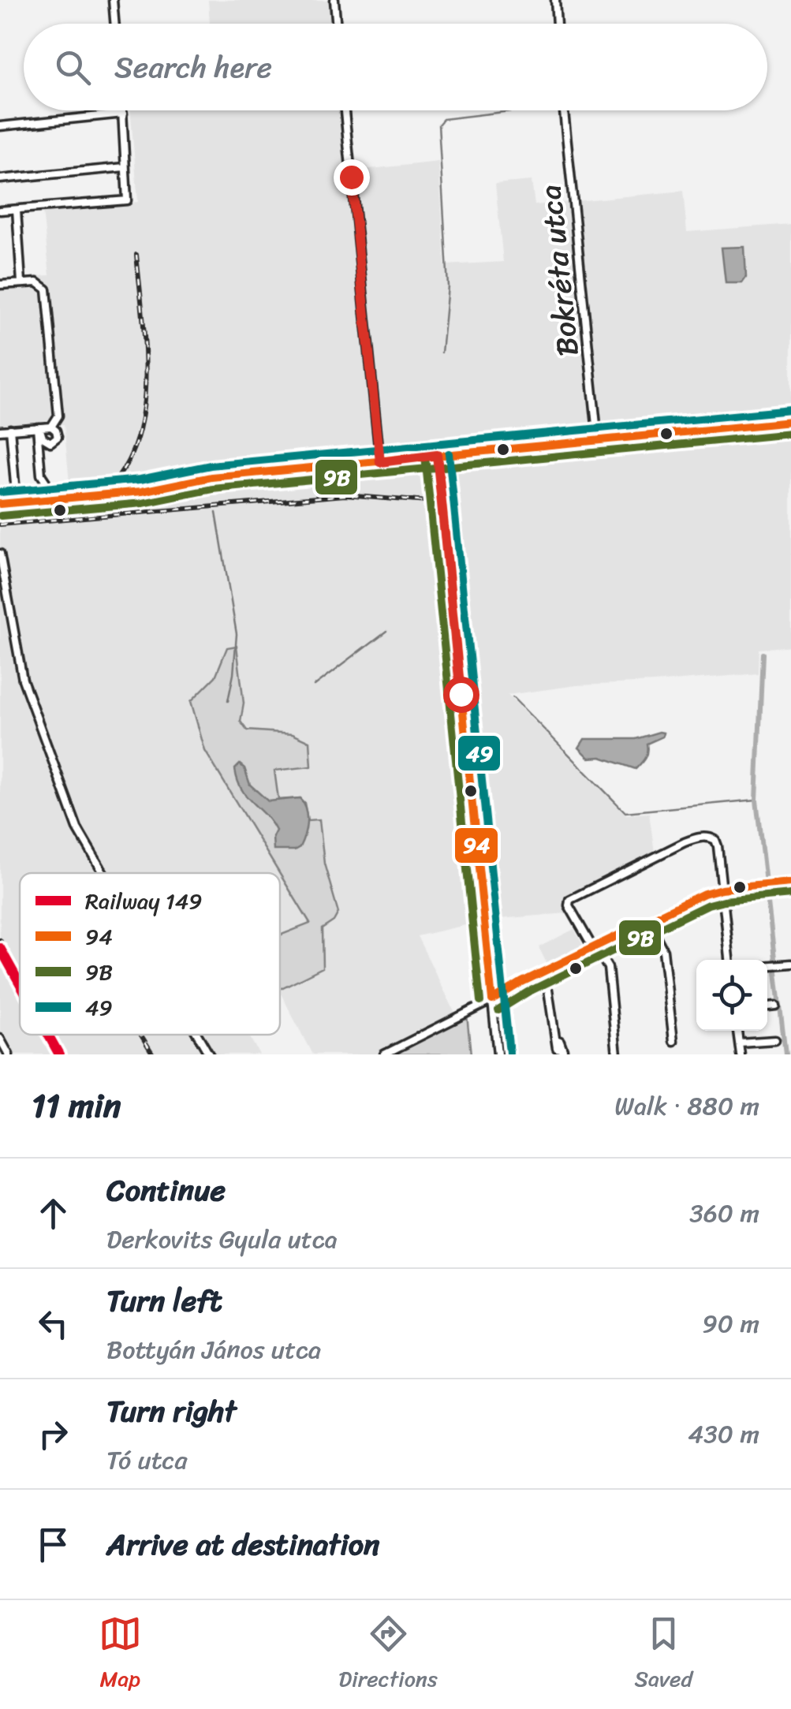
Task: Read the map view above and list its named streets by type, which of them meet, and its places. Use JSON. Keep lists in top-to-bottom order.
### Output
{
  "streets": {
    "street": ["Bokréta utca"]
  },
  "lines": [
    "transit line 49",
    "transit line 94",
    "transit line 9B",
    "rail line 149"
  ],
  "legend": [
    "Railway 149",
    "94",
    "9B",
    "49"
  ],
  "page": {
    "search": "Search here",
    "heading": ["11 min", "Walk · 880 m"],
    "list": [
      ["Continue", "Derkovits Gyula utca", "360 m"],
      ["Turn left", "Bottyán János utca", "90 m"],
      ["Turn right", "Tó utca", "430 m"],
      "Arrive at destination"
    ],
    "nav": ["Map", "Directions", "Saved"]
  }
}
